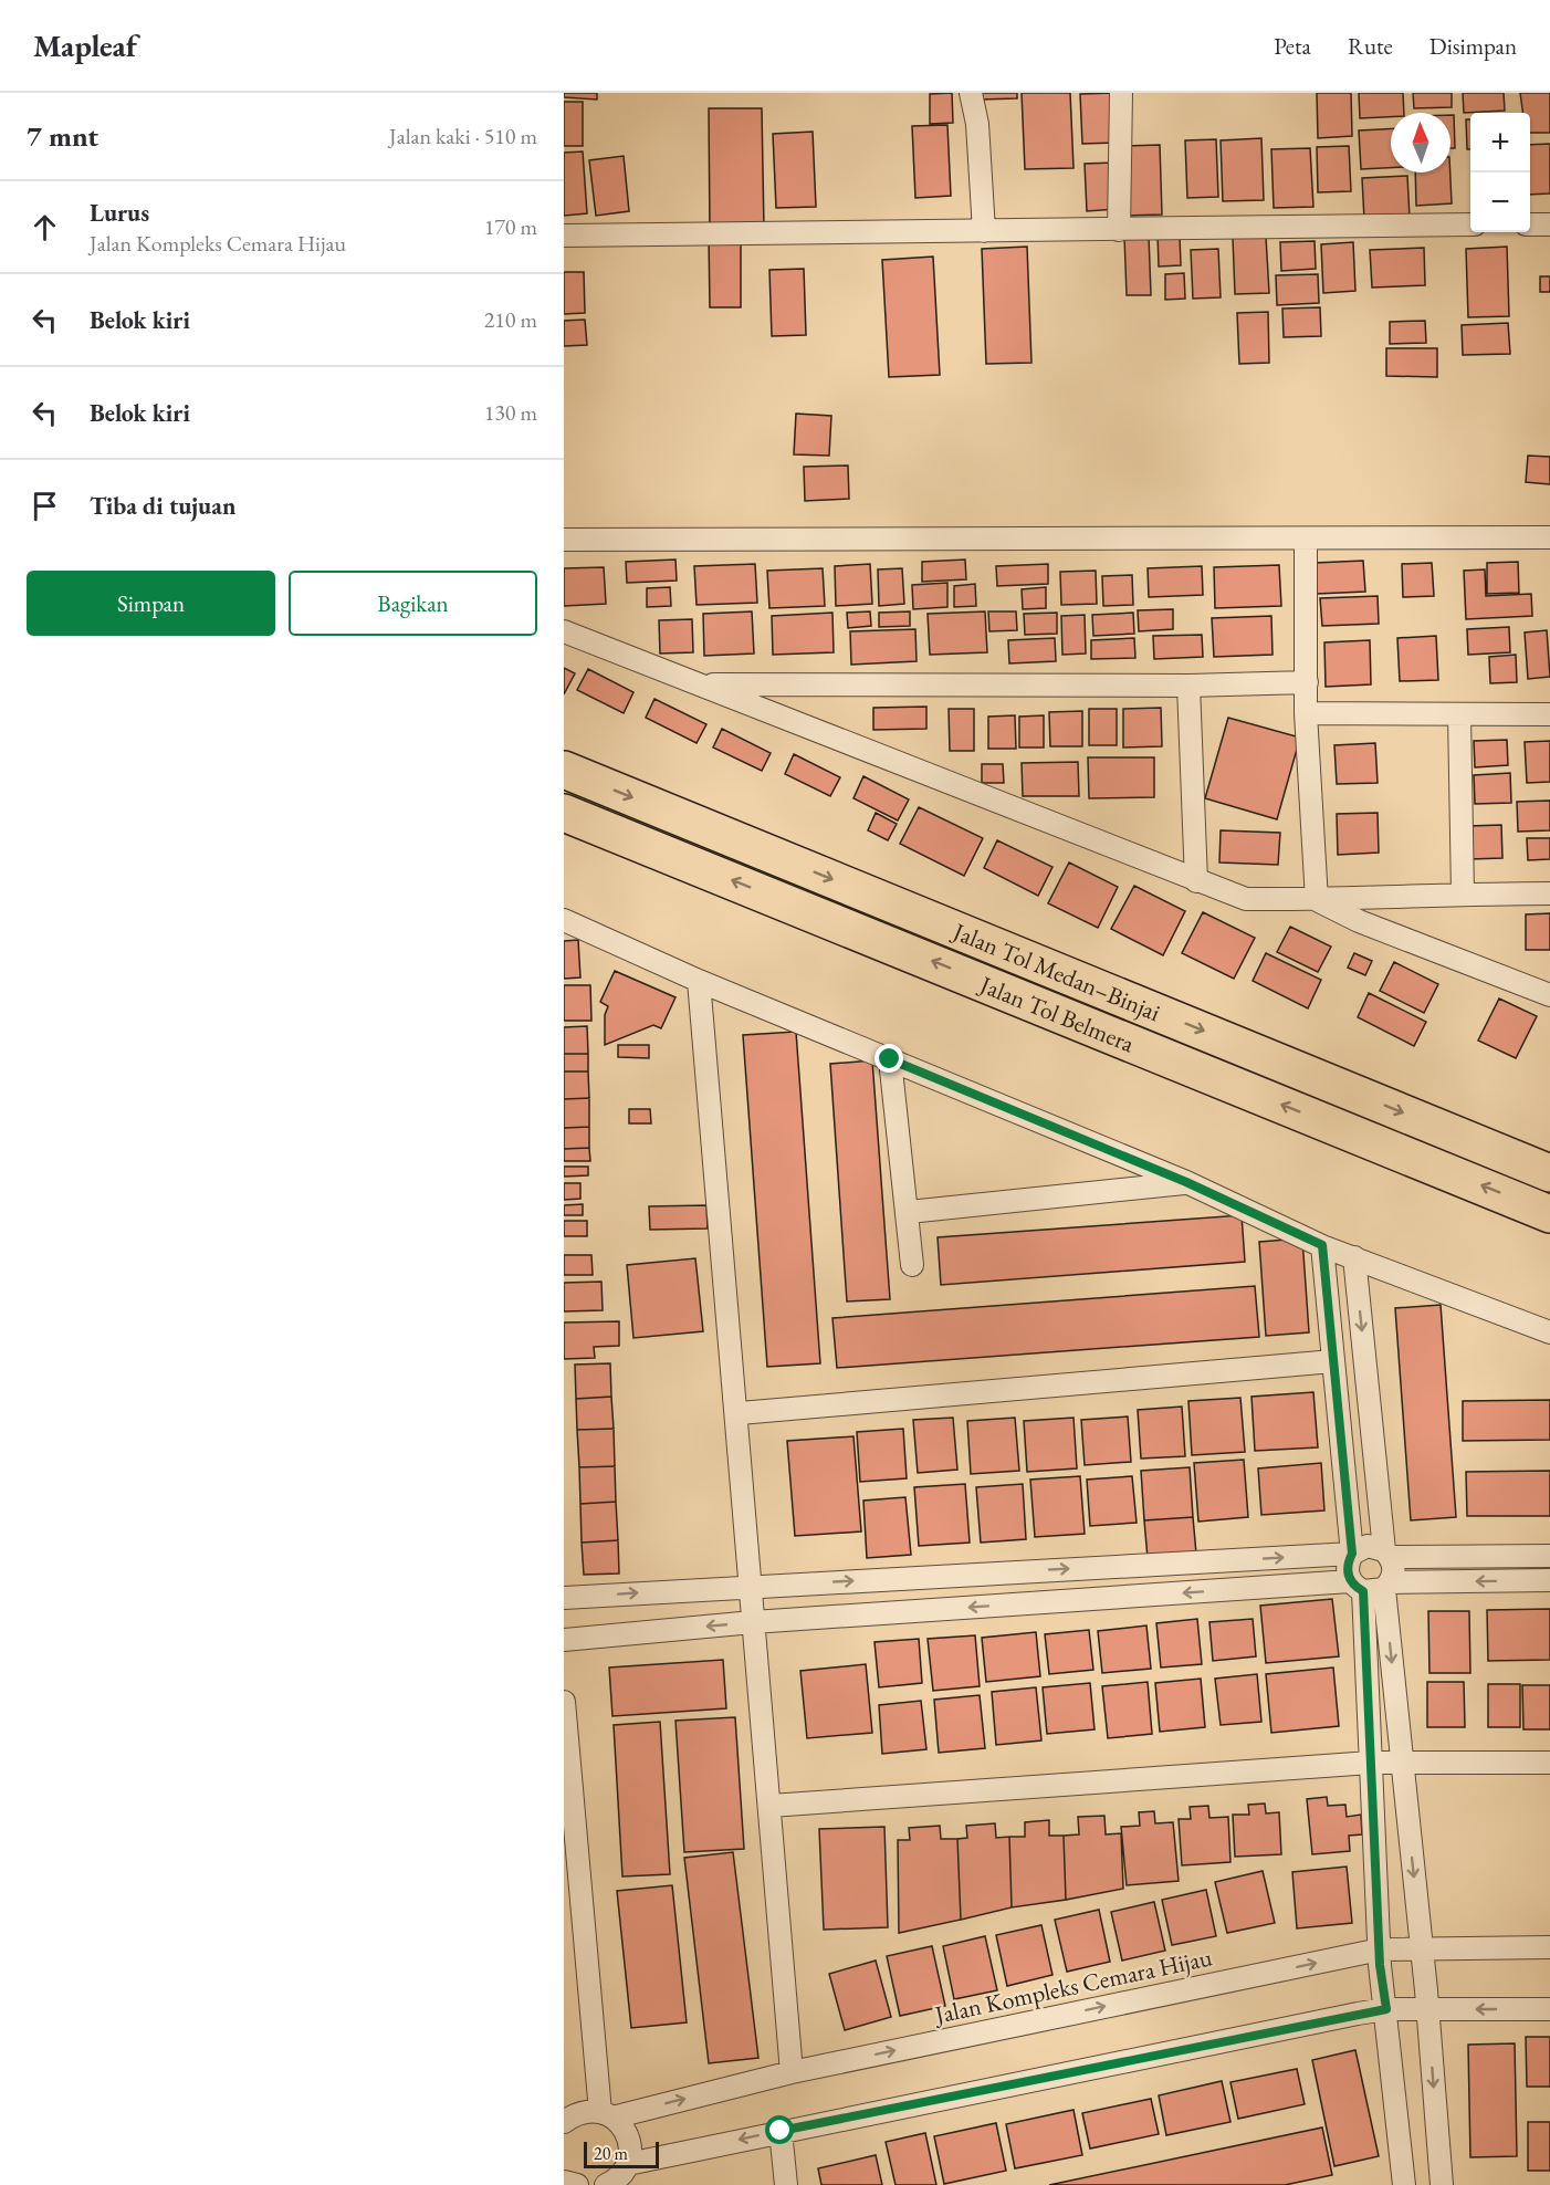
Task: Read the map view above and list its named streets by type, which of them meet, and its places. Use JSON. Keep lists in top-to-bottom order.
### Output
{
  "streets": {
    "highway": ["Jalan Tol Medan–Binjai", "Jalan Tol Belmera"],
    "street": ["Jalan Kompleks Cemara Hijau"]
  },
  "one_way": ["Jalan Tol Medan–Binjai", "Jalan Tol Belmera"],
  "scale_bar": "20 m",
  "north": "top",
  "page": {
    "header": "Mapleaf",
    "nav": ["Peta", "Rute", "Disimpan"],
    "heading": ["7 mnt", "Jalan kaki · 510 m"],
    "map_buttons": ["+", "−"],
    "list": [
      ["Lurus", "Jalan Kompleks Cemara Hijau", "170 m"],
      ["Belok kiri", "210 m"],
      ["Belok kiri", "130 m"],
      "Tiba di tujuan"
    ],
    "buttons": ["Simpan", "Bagikan"],
    "scale": "20 m"
  }
}
